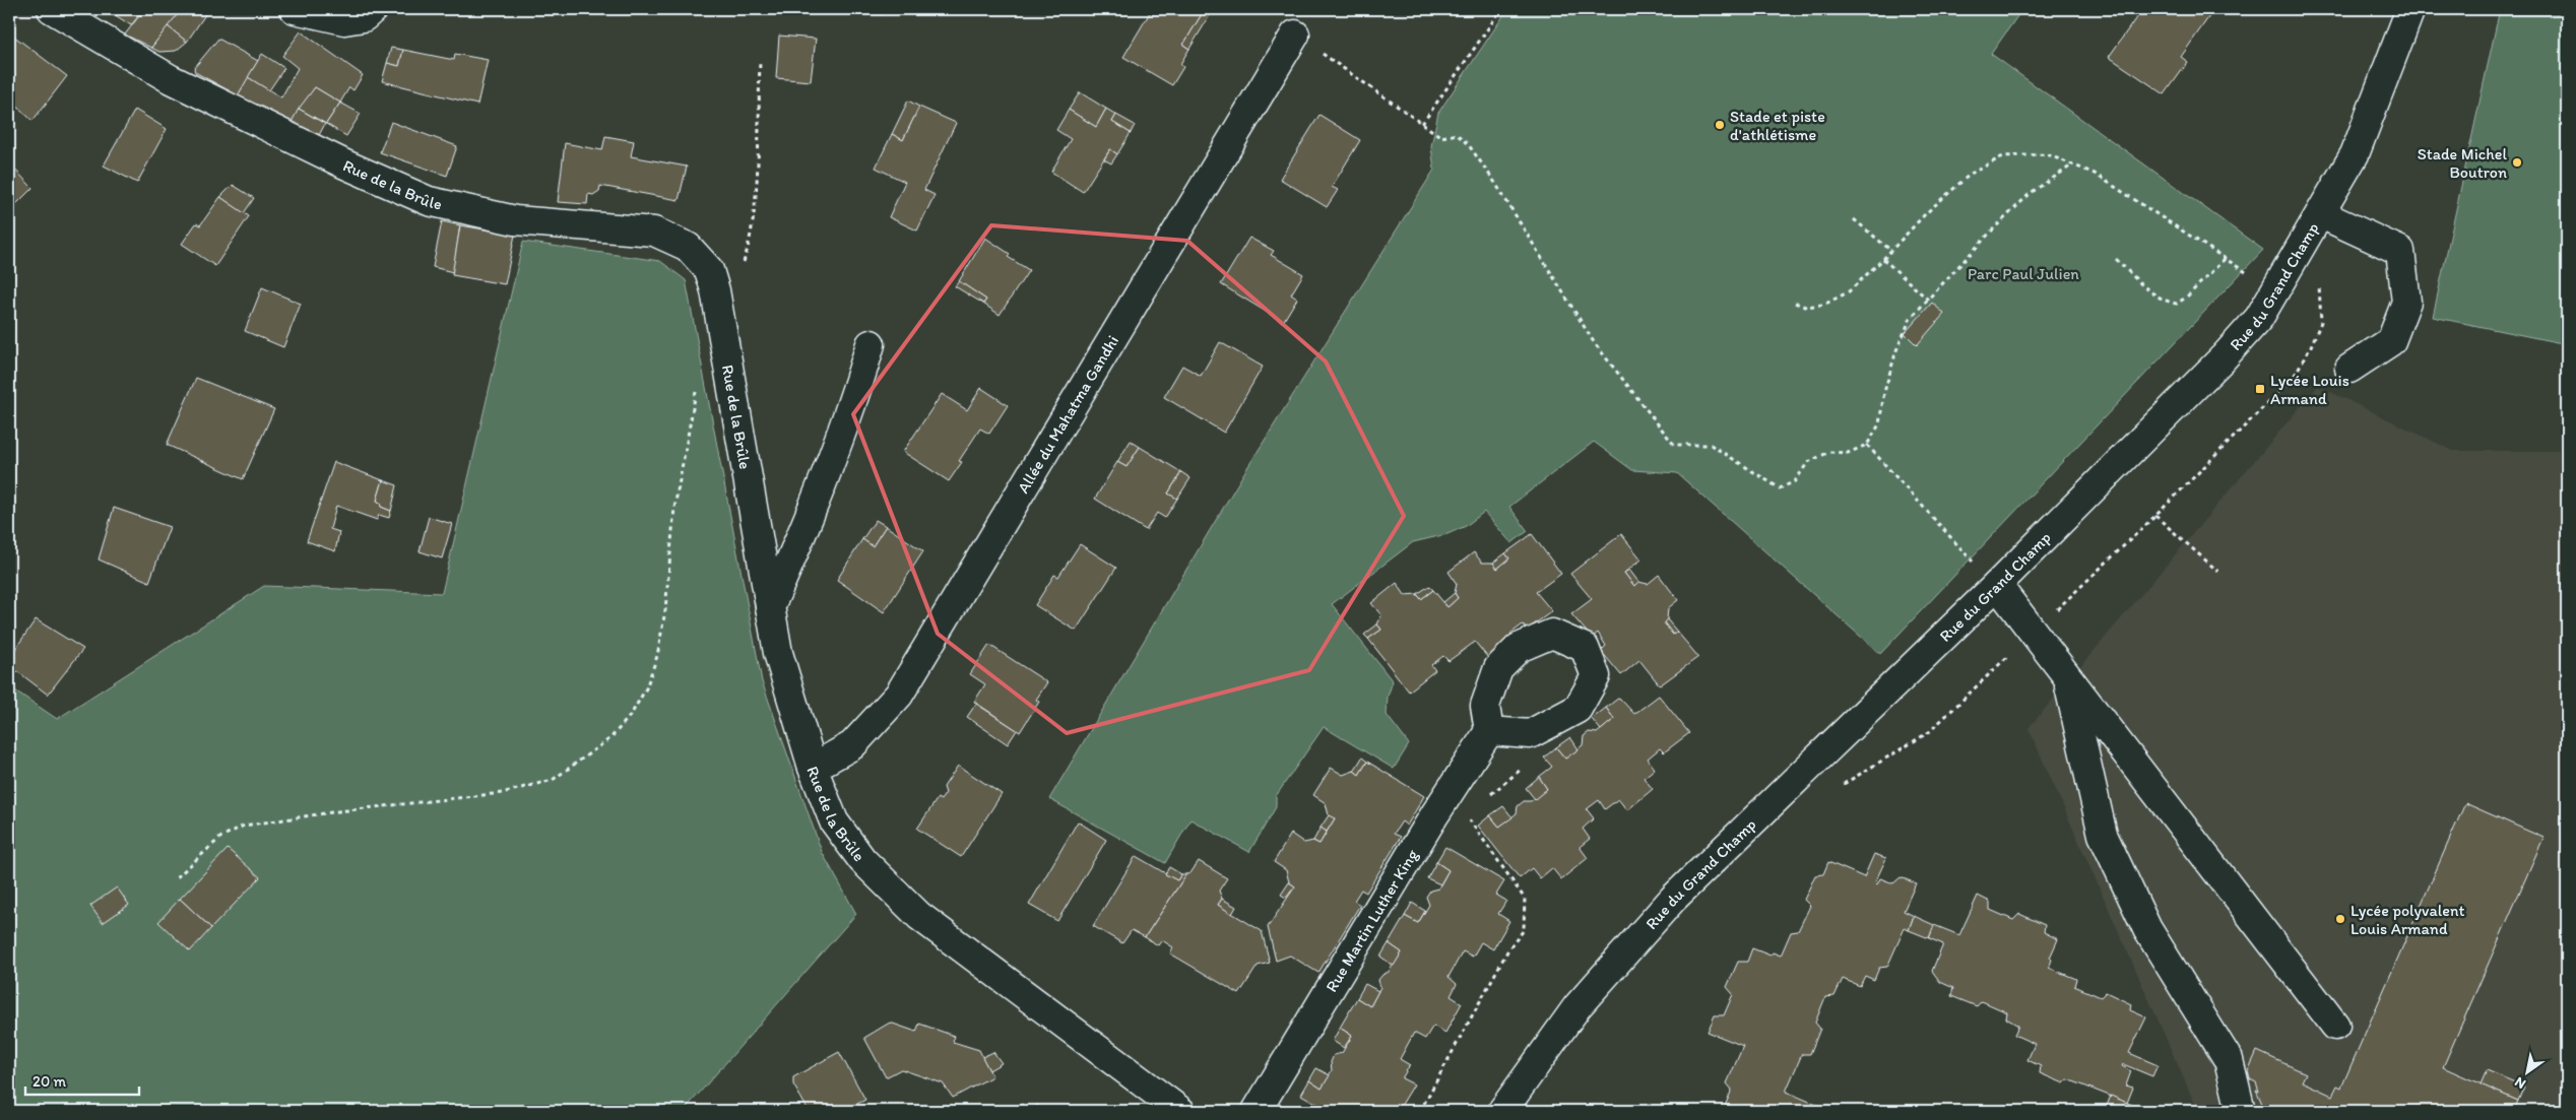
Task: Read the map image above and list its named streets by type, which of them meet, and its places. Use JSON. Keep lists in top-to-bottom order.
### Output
{
  "streets": {
    "street": [
      "Rue de la Brûle",
      "Rue du Grand Champ",
      "Allée du Mahatma Gandhi",
      "Rue Martin Luther King"
    ]
  },
  "crossings": [
    ["Rue de la Brûle", "Allée du Mahatma Gandhi"]
  ],
  "parks": ["Parc Paul Julien"],
  "places": {
    "other": ["Stade et piste d'athlétisme", "Stade Michel Boutron", "Lycée polyvalent Louis Armand"],
    "transit": ["Lycée Louis Armand"]
  },
  "scale_bar": "20 m",
  "north": "bottom left"
}
